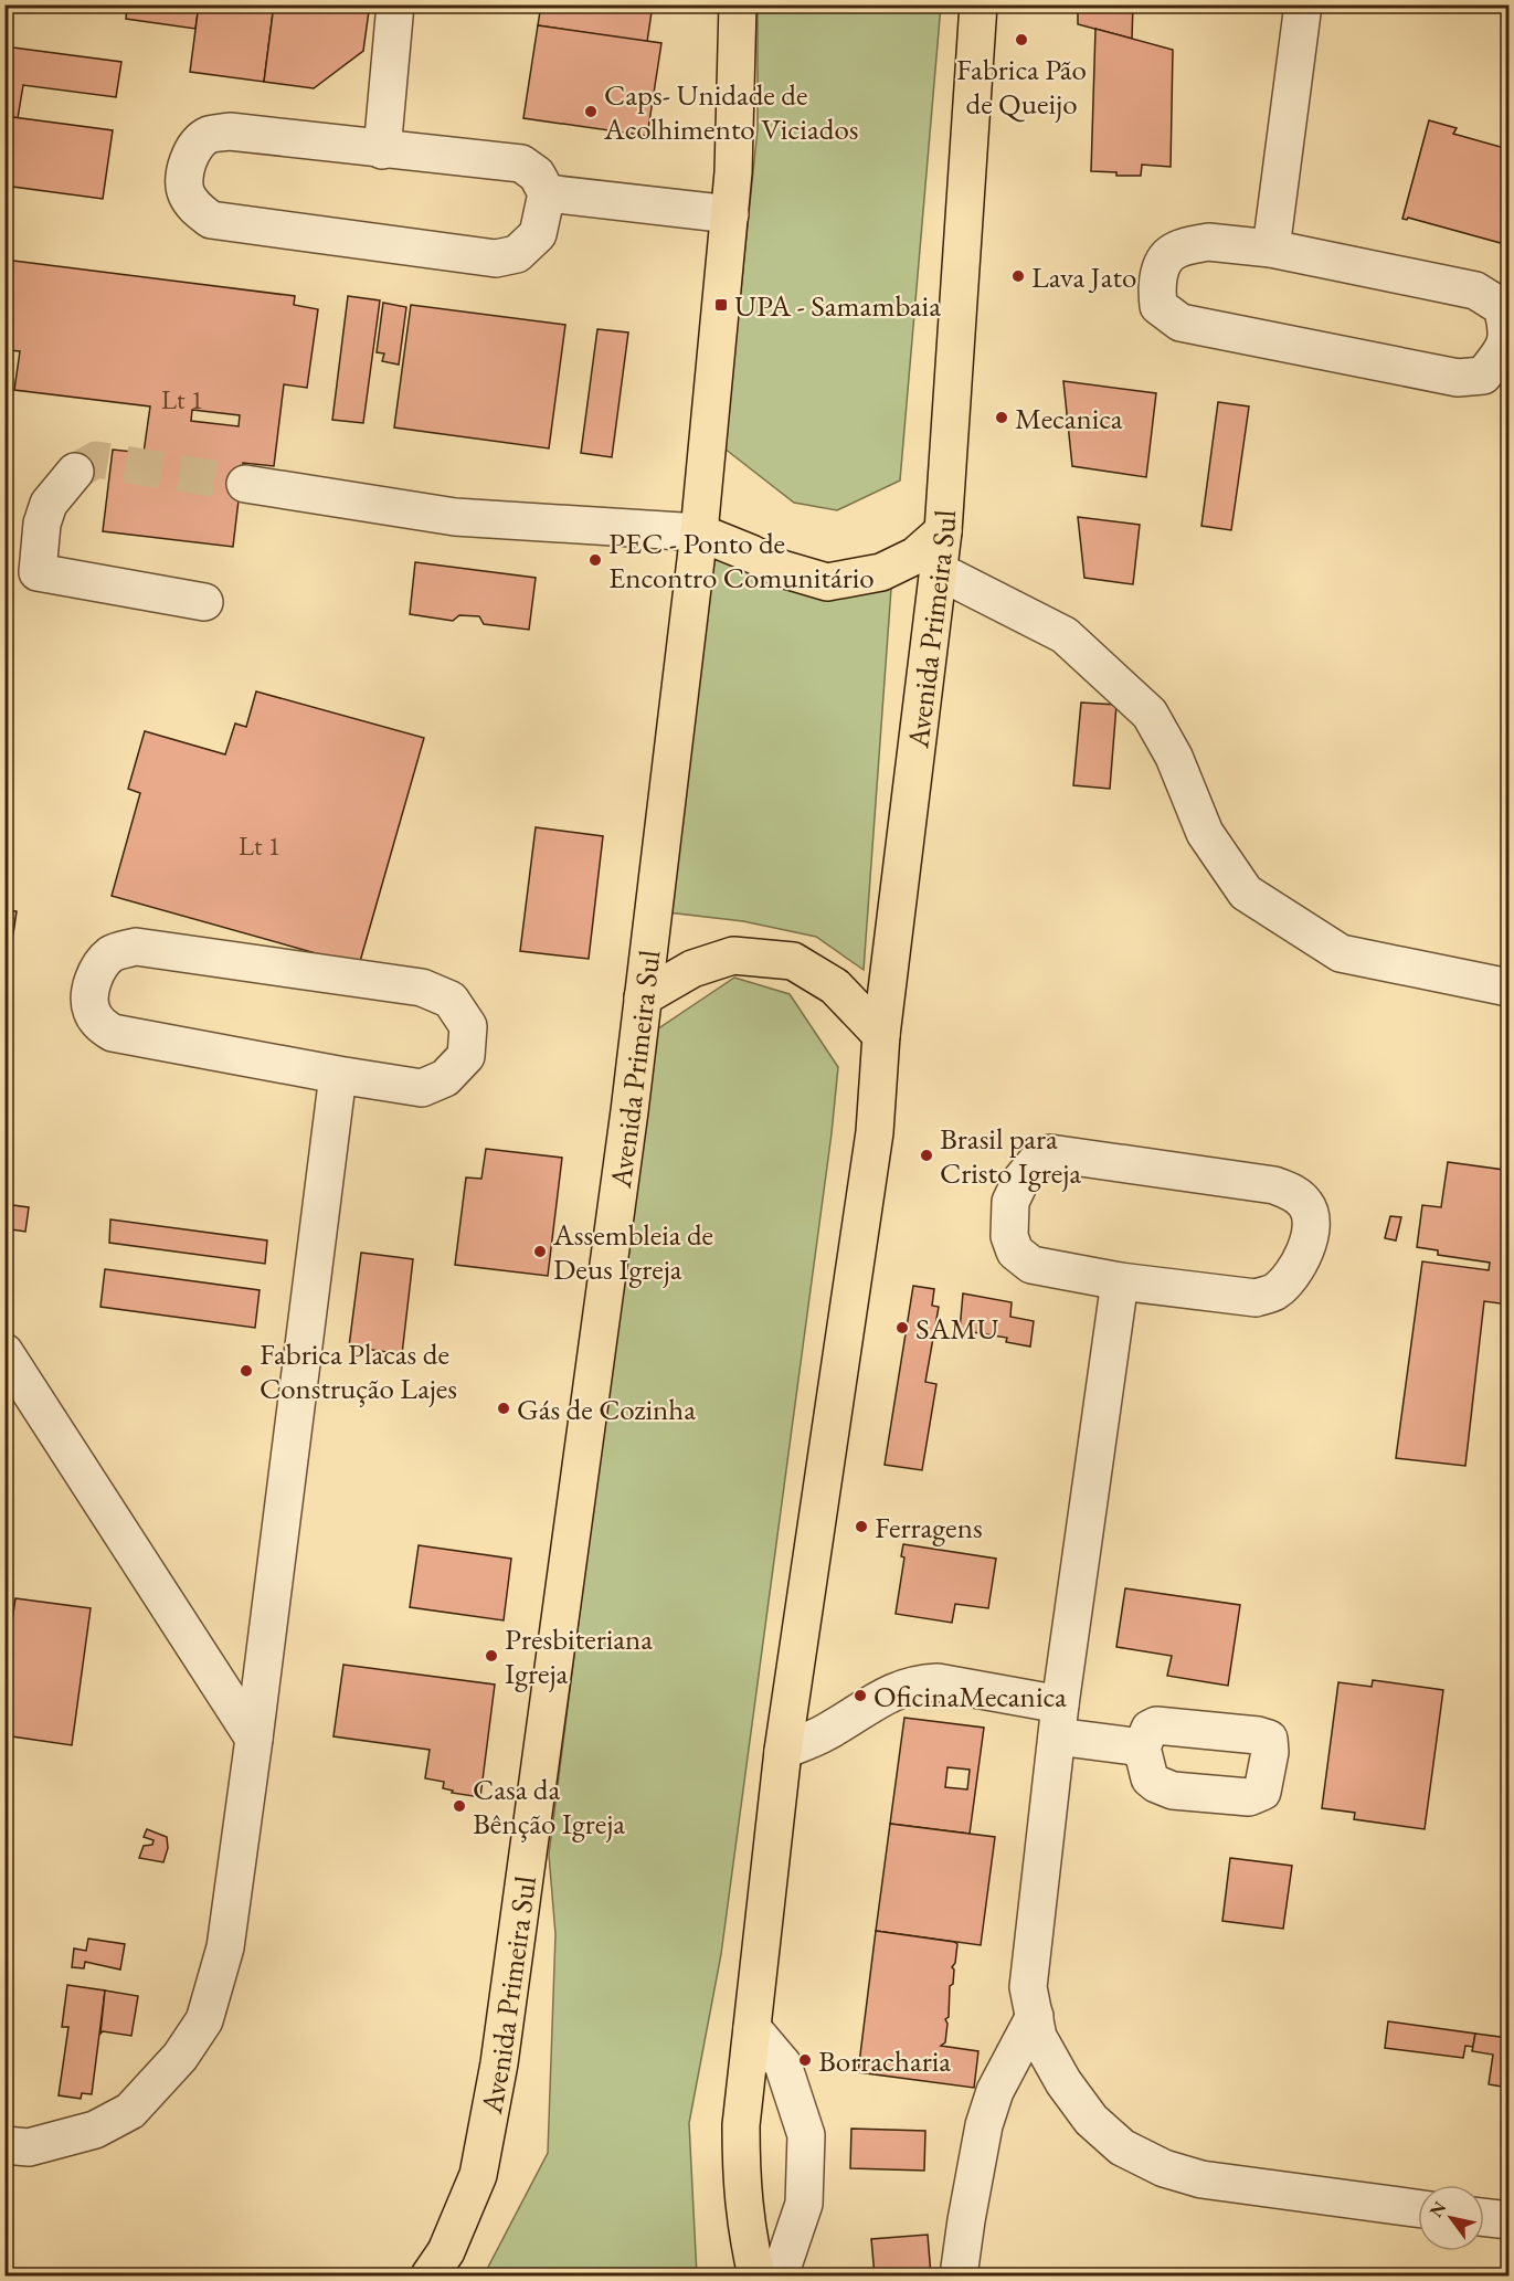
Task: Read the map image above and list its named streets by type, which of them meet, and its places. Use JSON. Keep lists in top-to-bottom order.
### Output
{
  "streets": {
    "main road": ["Avenida Primeira Sul"]
  },
  "places": {
    "other": [
      "Fabrica Pão de Queijo",
      "Caps- Unidade de Acolhimento Viciados",
      "Lava Jato",
      "Mecanica",
      "PEC - Ponto de Encontro Comunitário",
      "Brasil para Cristo Igreja",
      "Assembleia de Deus Igreja",
      "SAMU",
      "Fabrica Placas de Construção Lajes",
      "Gás de Cozinha",
      "Ferragens",
      "Presbiteriana Igreja",
      "OficinaMecanica",
      "Casa da Bênção Igreja",
      "Borracharia"
    ],
    "transit": ["UPA - Samambaia"]
  },
  "house_numbers": ["Lt 1", "Lt 1"],
  "north": "top left"
}
